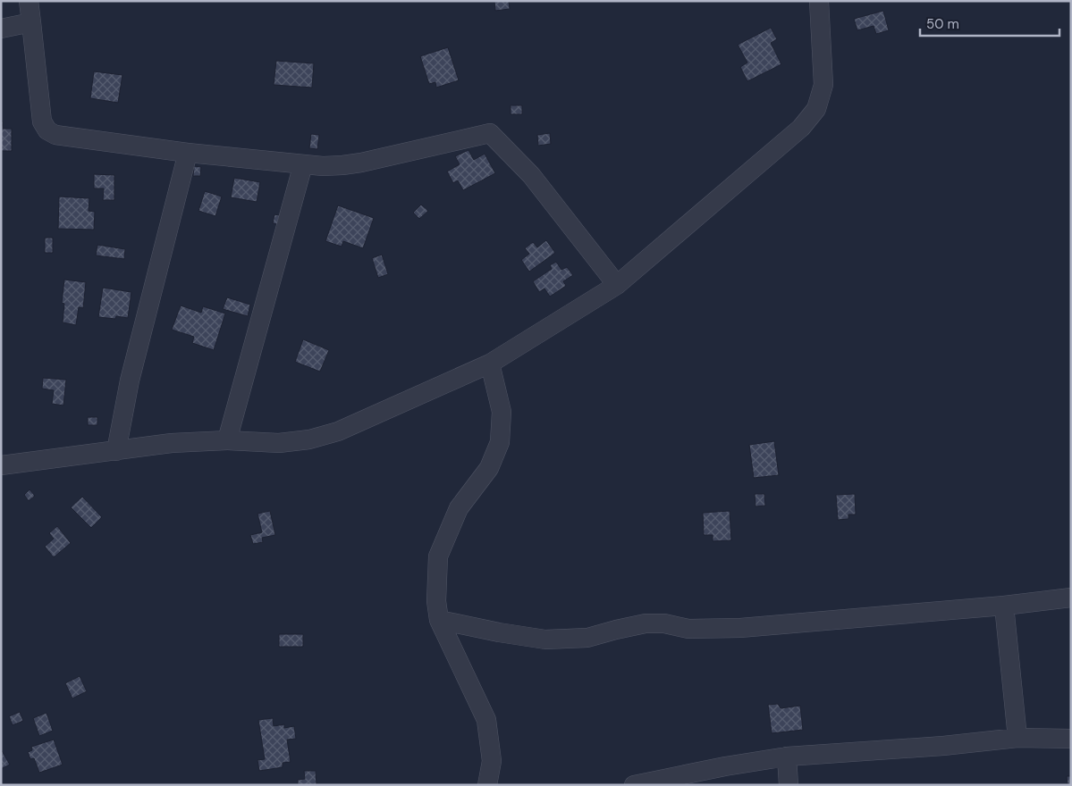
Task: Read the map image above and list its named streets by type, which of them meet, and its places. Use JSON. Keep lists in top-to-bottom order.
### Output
{
  "scale_bar": "50 m"
}
